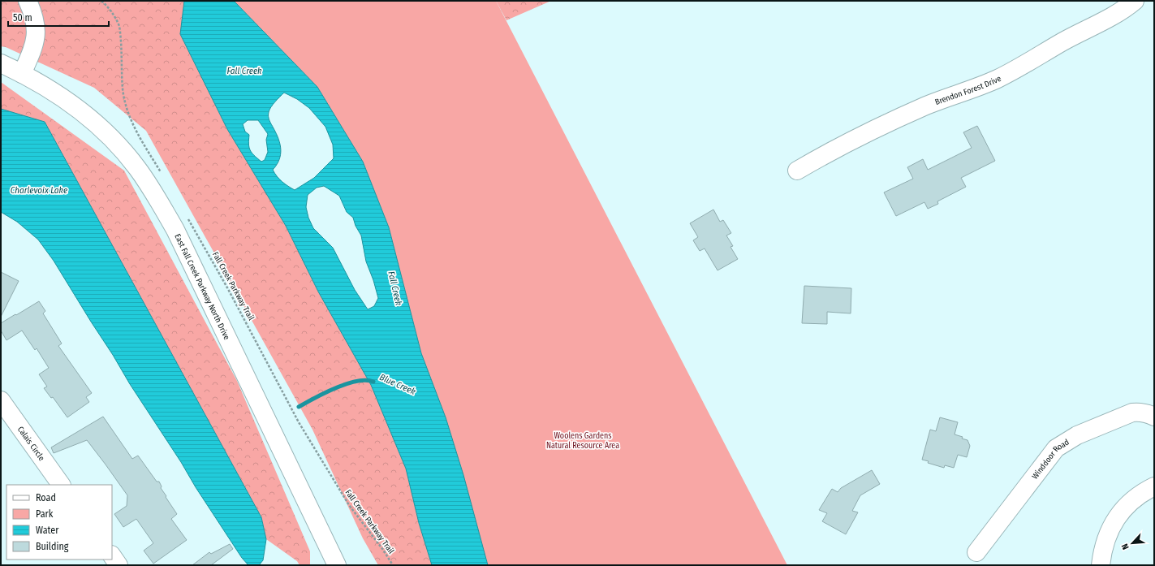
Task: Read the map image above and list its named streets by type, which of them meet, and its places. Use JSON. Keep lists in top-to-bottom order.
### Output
{
  "streets": {
    "street": [
      "Brendon Forest Drive",
      "East Fall Creek Parkway North Drive",
      "Calais Circle",
      "Winddoor Road"
    ],
    "path": ["Fall Creek Parkway Trail"]
  },
  "water": ["Fall Creek", "Charlevoix Lake", "Blue Creek"],
  "parks": ["Woolens Gardens Natural Resource Area"],
  "legend": [
    "Road",
    "Park",
    "Water",
    "Building"
  ],
  "scale_bar": "50 m",
  "north": "bottom left"
}
